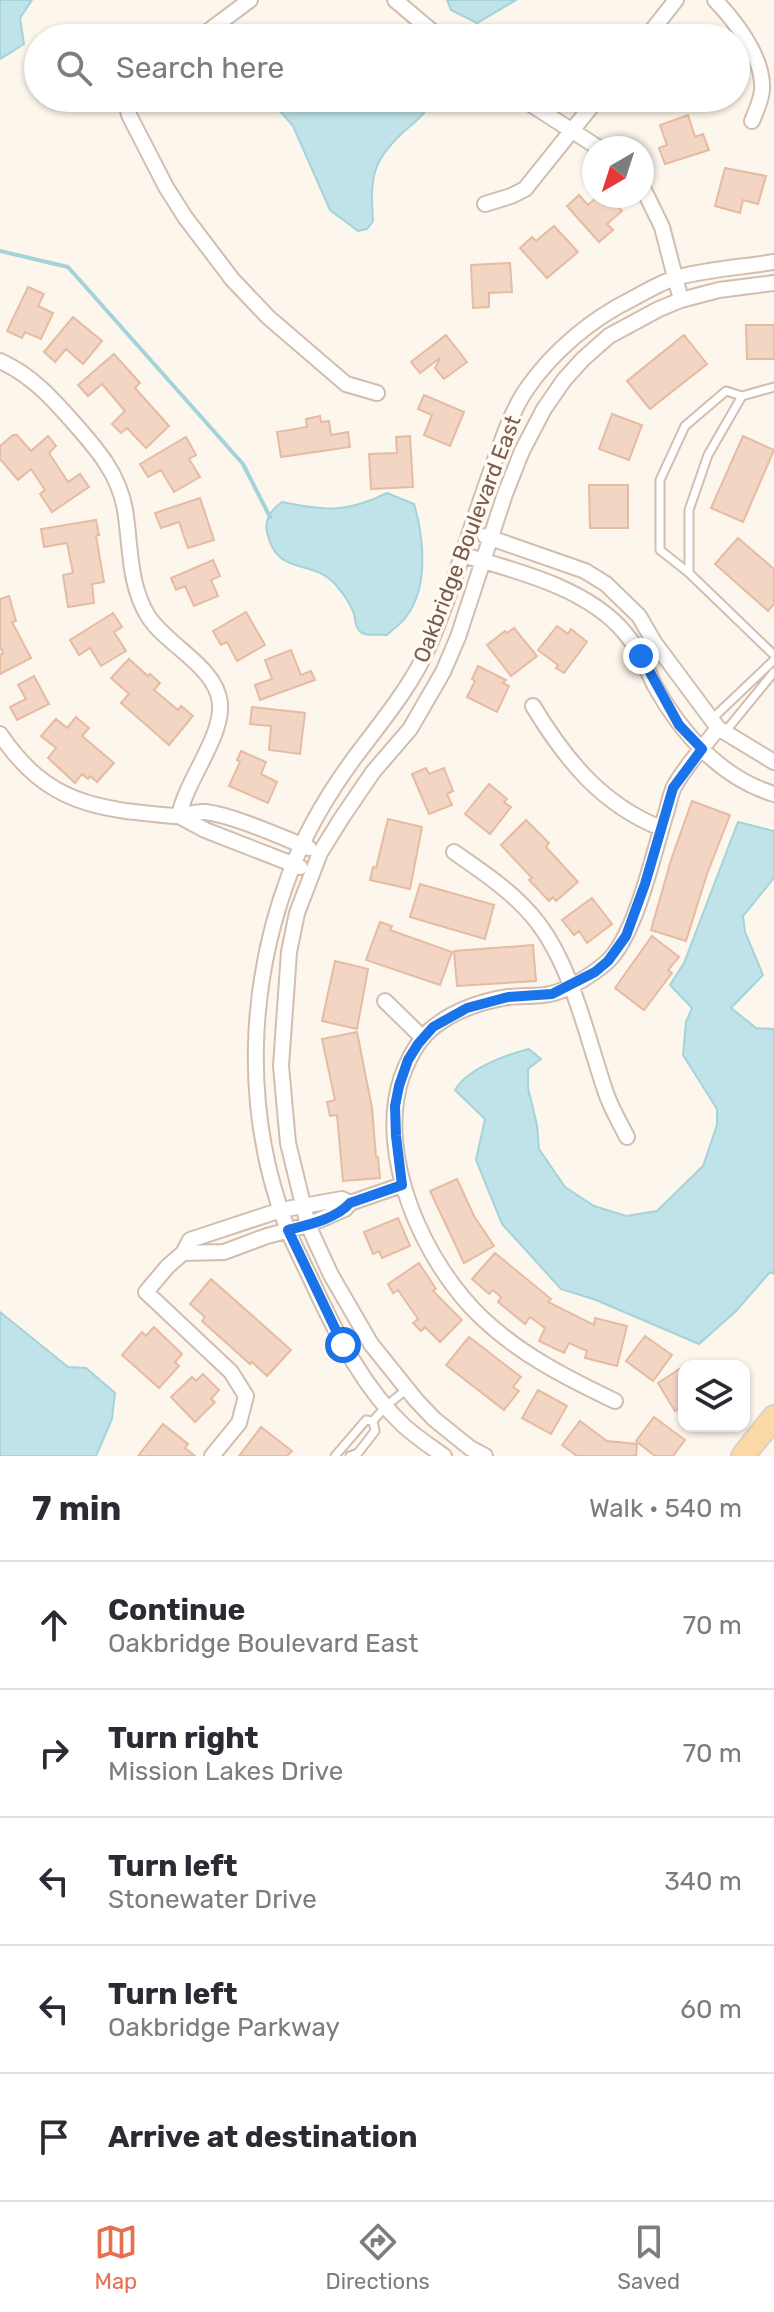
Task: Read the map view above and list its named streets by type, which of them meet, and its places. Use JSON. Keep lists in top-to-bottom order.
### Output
{
  "streets": {
    "street": ["Oakbridge Boulevard East"]
  },
  "north": "bottom left",
  "page": {
    "search": "Search here",
    "heading": ["7 min", "Walk · 540 m"],
    "list": [
      ["Continue", "Oakbridge Boulevard East", "70 m"],
      ["Turn right", "Mission Lakes Drive", "70 m"],
      ["Turn left", "Stonewater Drive", "340 m"],
      ["Turn left", "Oakbridge Parkway", "60 m"],
      "Arrive at destination"
    ],
    "nav": ["Map", "Directions", "Saved"]
  }
}
